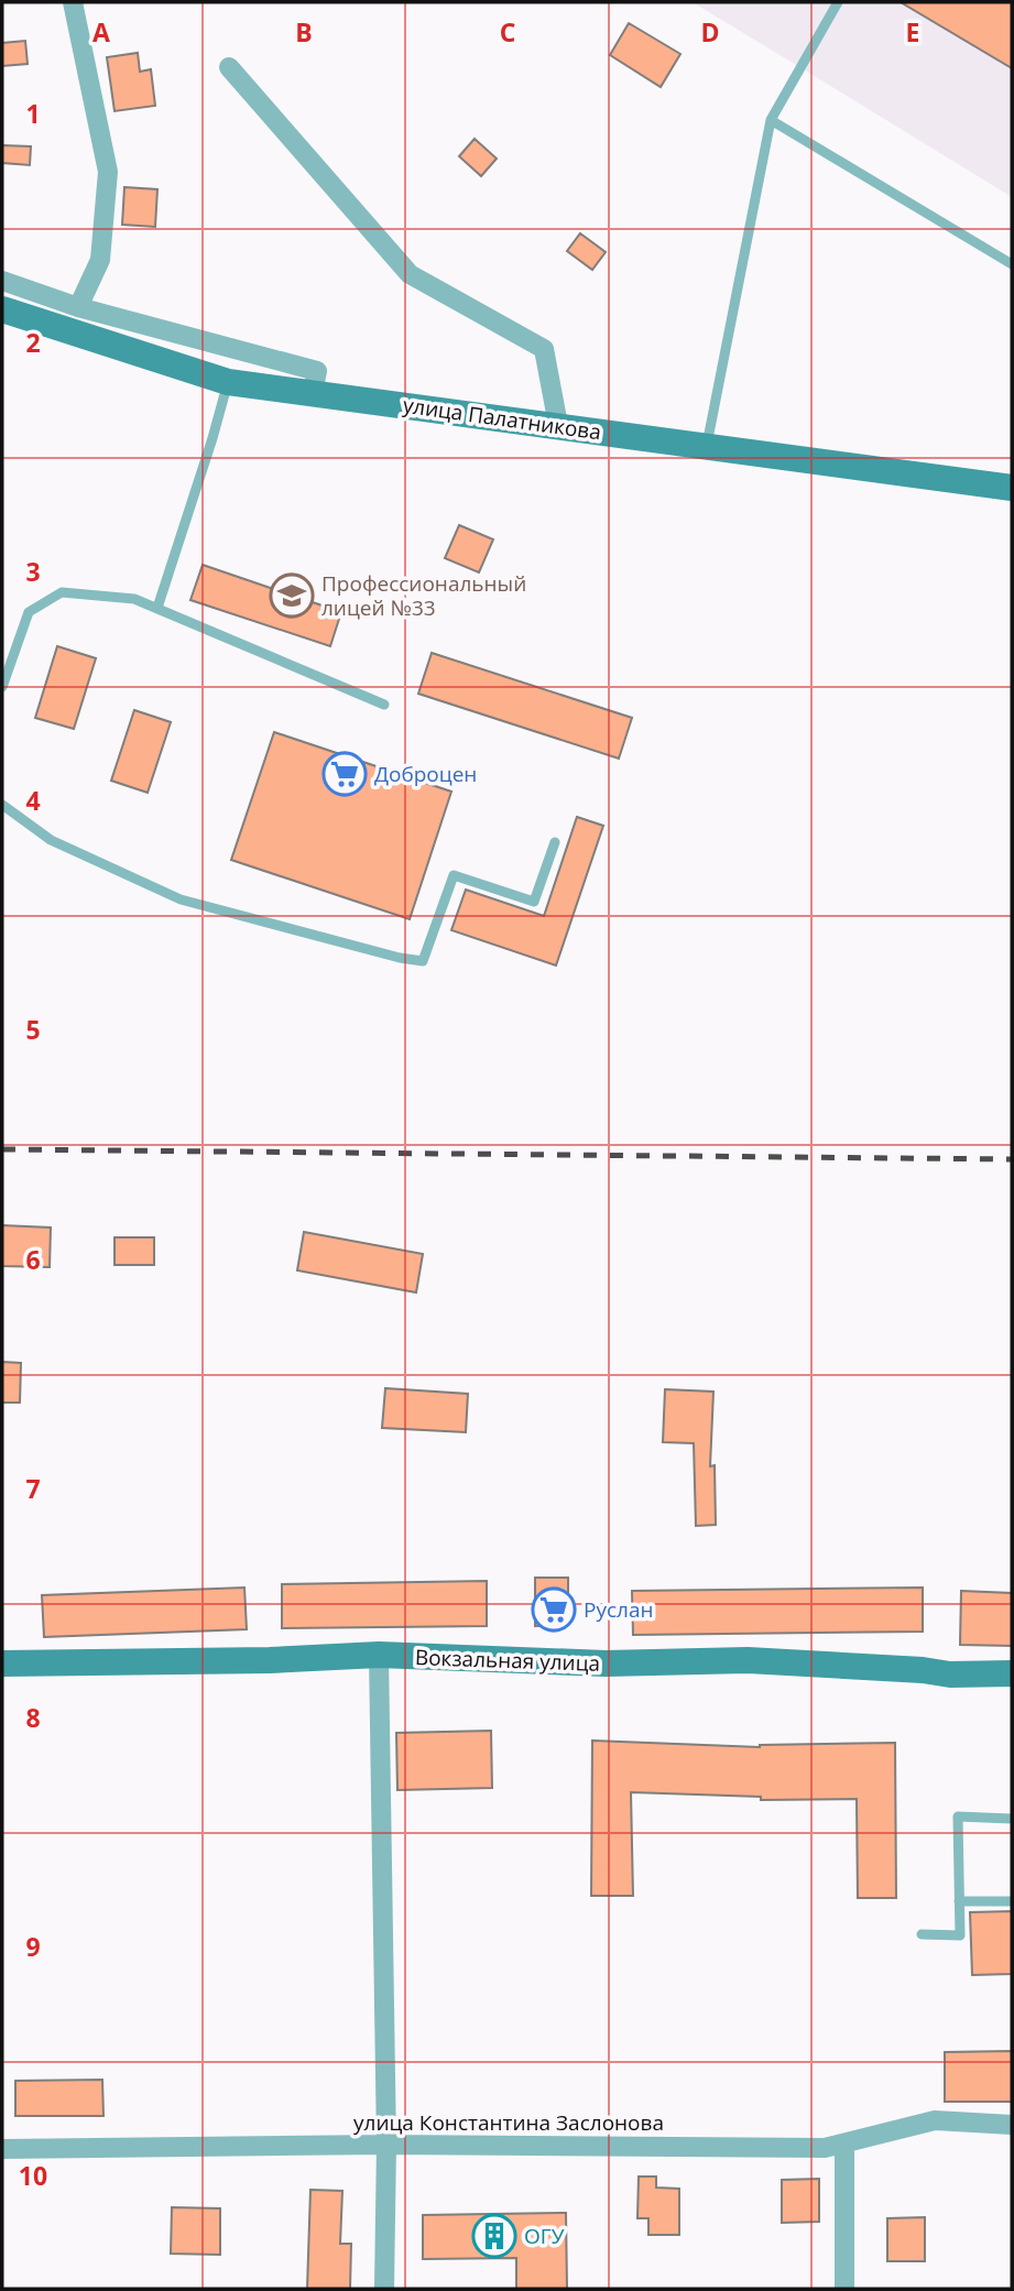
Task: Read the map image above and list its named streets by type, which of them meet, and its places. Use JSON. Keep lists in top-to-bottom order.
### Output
{
  "streets": {
    "street": ["улица Палатникова", "Вокзальная улица", "улица Константина Заслонова"]
  },
  "places": {
    "school or university": ["Профессиональный лицей №33"],
    "supermarket": ["Доброцен", "Руслан"],
    "building": ["ОГУ"]
  },
  "grid": {
    "columns": [
      "A",
      "B",
      "C",
      "D",
      "E"
    ],
    "rows": [
      "1",
      "2",
      "3",
      "4",
      "5",
      "6",
      "7",
      "8",
      "9",
      "10"
    ]
  }
}
